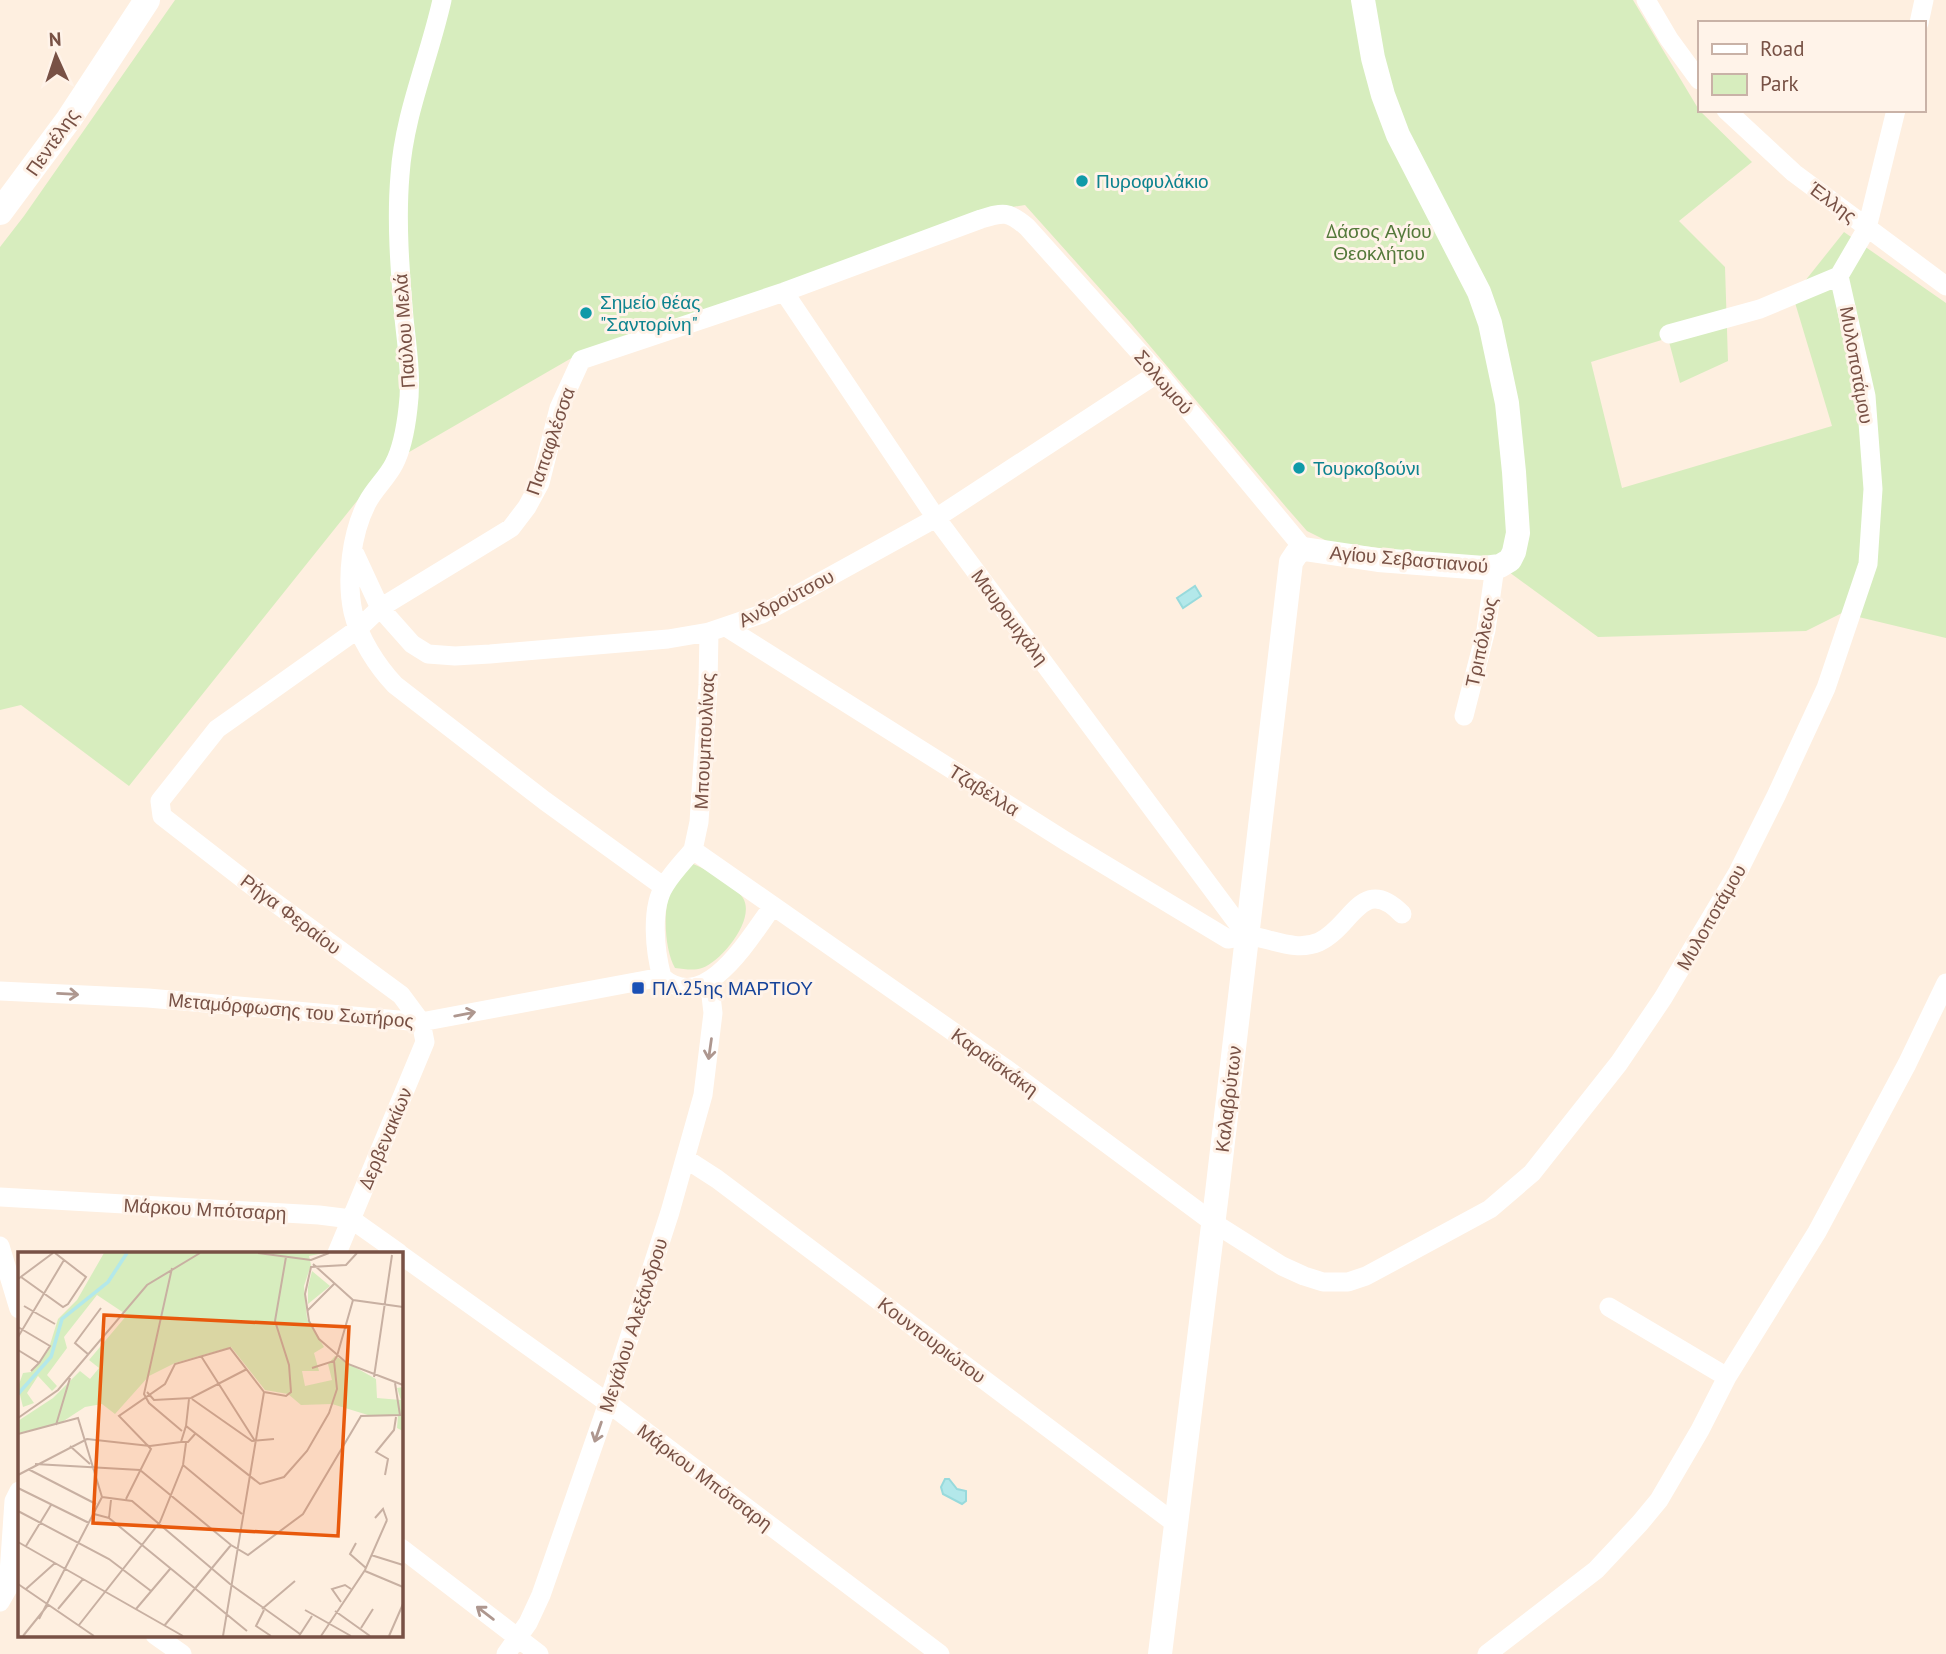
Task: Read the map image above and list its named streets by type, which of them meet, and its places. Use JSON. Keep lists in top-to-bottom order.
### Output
{
  "streets": {
    "main road": ["Πεντέλης"],
    "street": [
      "Έλλης",
      "Παύλου Μελά",
      "Μυλοποτάμου",
      "Σολωμού",
      "Παπαφλέσσα",
      "Αγίου Σεβαστιανού",
      "Ανδρούτσου",
      "Μαυρομιχάλη",
      "Τριπόλεως",
      "Μπουμπουλίνας",
      "Τζαβέλλα",
      "Ρήγα Φεραίου",
      "Μεταμόρφωσης του Σωτήρος",
      "Καραϊσκάκη",
      "Καλαβρύτων",
      "Δερβενακίων",
      "Μάρκου Μπότσαρη",
      "Μεγάλου Αλεξάνδρου",
      "Κουντουριώτου"
    ]
  },
  "crossings": [
    ["Παύλου Μελά", "Παπαφλέσσα"],
    ["Παύλου Μελά", "Ανδρούτσου"],
    ["Μυλοποτάμου", "Καραϊσκάκη"],
    ["Μυλοποτάμου", "Καλαβρύτων"],
    ["Σολωμού", "Παπαφλέσσα"],
    ["Σολωμού", "Αγίου Σεβαστιανού"],
    ["Σολωμού", "Ανδρούτσου"],
    ["Σολωμού", "Καλαβρύτων"],
    ["Παπαφλέσσα", "Ανδρούτσου"],
    ["Παπαφλέσσα", "Μαυρομιχάλη"],
    ["Παπαφλέσσα", "Ρήγα Φεραίου"],
    ["Αγίου Σεβαστιανού", "Τριπόλεως"],
    ["Αγίου Σεβαστιανού", "Καλαβρύτων"],
    ["Ανδρούτσου", "Μαυρομιχάλη"],
    ["Ανδρούτσου", "Μπουμπουλίνας"],
    ["Ανδρούτσου", "Τζαβέλλα"],
    ["Μαυρομιχάλη", "Τζαβέλλα"],
    ["Μαυρομιχάλη", "Καλαβρύτων"],
    ["Μπουμπουλίνας", "Τζαβέλλα"],
    ["Μπουμπουλίνας", "Καραϊσκάκη"],
    ["Τζαβέλλα", "Καλαβρύτων"],
    ["Ρήγα Φεραίου", "Μεταμόρφωσης του Σωτήρος"],
    ["Ρήγα Φεραίου", "Δερβενακίων"],
    ["Μεταμόρφωσης του Σωτήρος", "Δερβενακίων"],
    ["Καραϊσκάκη", "Καλαβρύτων"],
    ["Καλαβρύτων", "Κουντουριώτου"],
    ["Δερβενακίων", "Μάρκου Μπότσαρη"],
    ["Μάρκου Μπότσαρη", "Μεγάλου Αλεξάνδρου"],
    ["Μεγάλου Αλεξάνδρου", "Κουντουριώτου"]
  ],
  "one_way": ["Μεταμόρφωσης του Σωτήρος", "Μεγάλου Αλεξάνδρου"],
  "parks": ["Δάσος Αγίου Θεοκλήτου"],
  "places": {
    "other": ["Πυροφυλάκιο", "Σημείο θέας \"Σαντορίνη\"", "Τουρκοβούνι"],
    "transit": ["ΠΛ.25ης ΜΑΡΤΙΟΥ"]
  },
  "legend": ["Road", "Park"],
  "north": "top"
}
